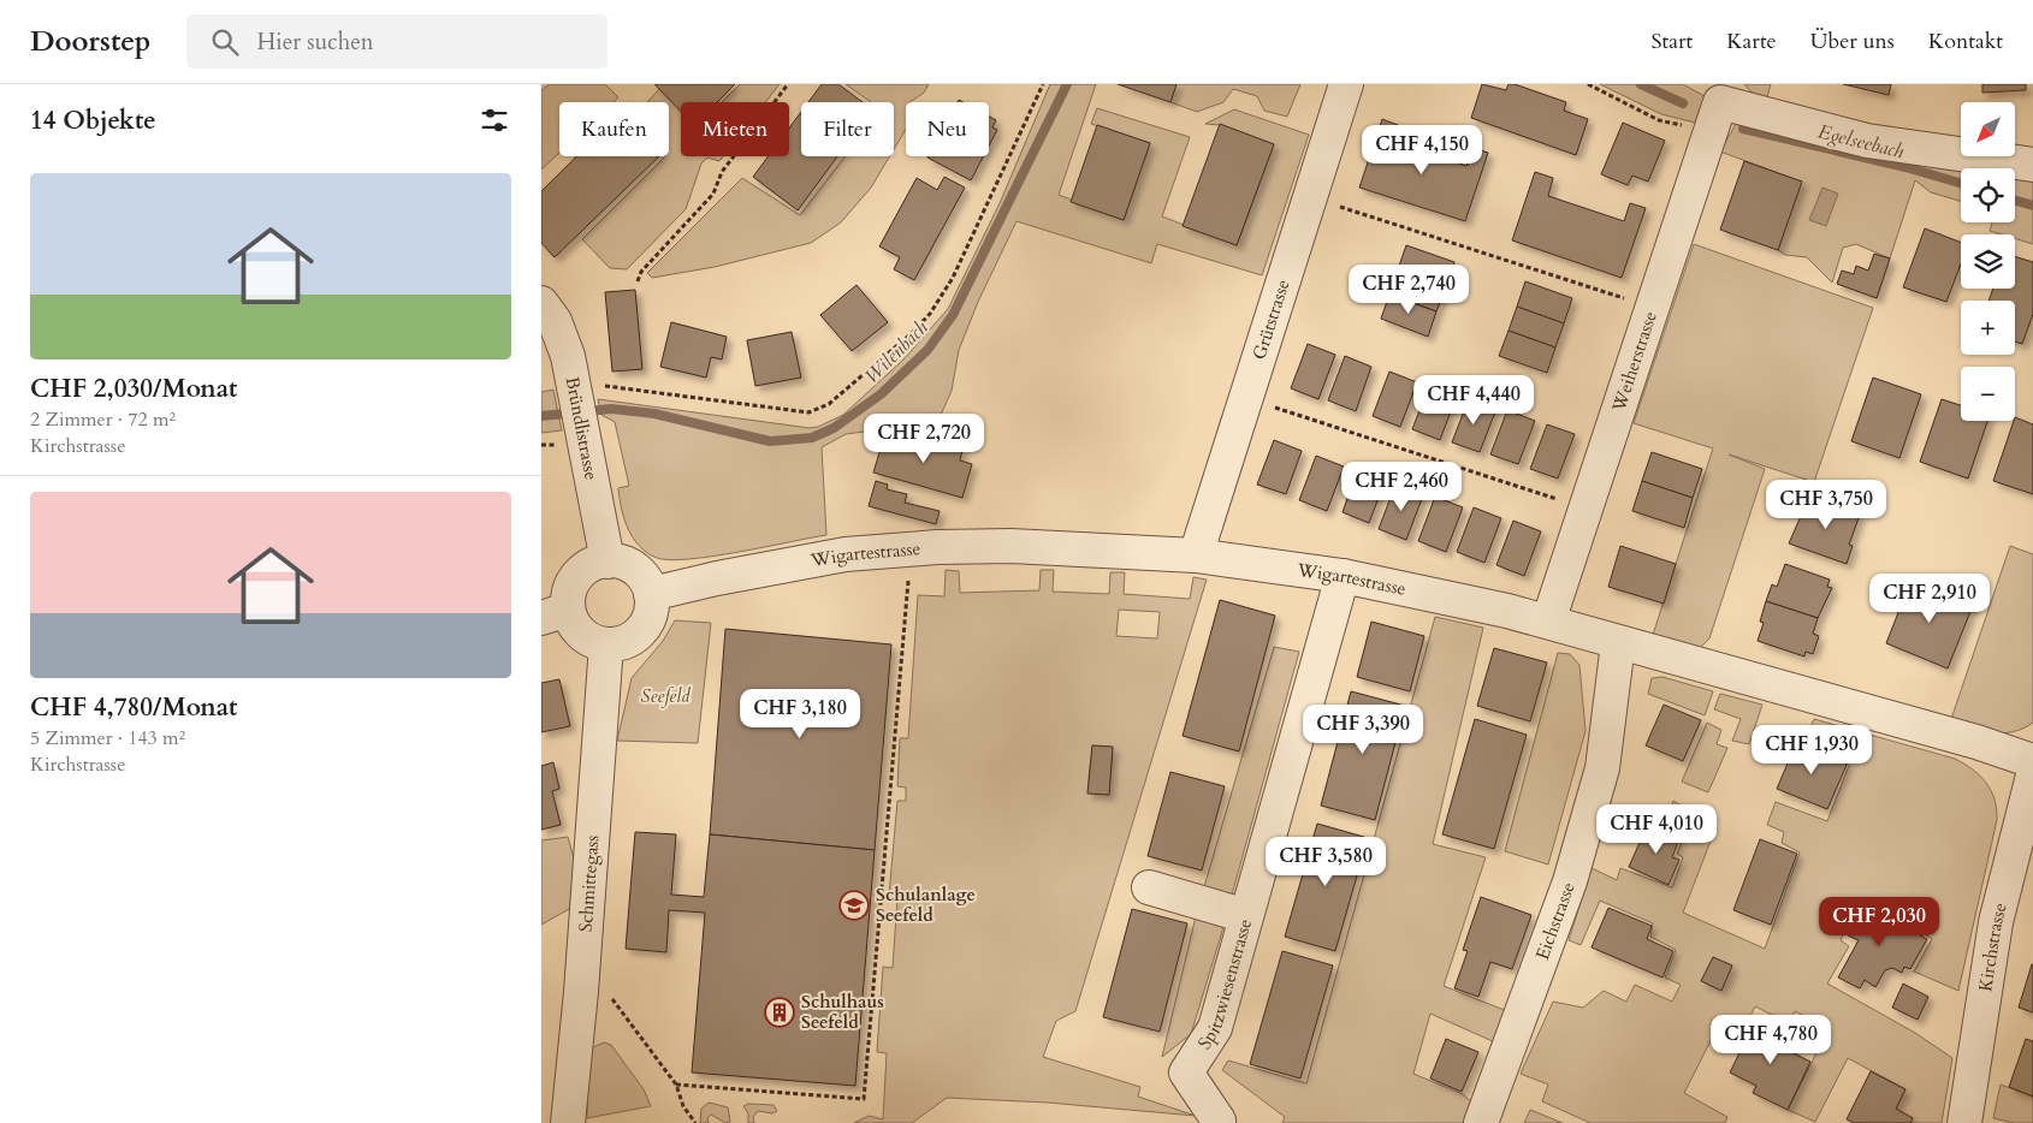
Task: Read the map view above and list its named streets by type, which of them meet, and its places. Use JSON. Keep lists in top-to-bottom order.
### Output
{
  "streets": {
    "street": [
      "Grütstrasse",
      "Weiherstrasse",
      "Bründlistrasse",
      "Wigartestrasse",
      "Schmittegass",
      "Eichstrasse",
      "Kirchstrasse",
      "Spitzwiesenstrasse"
    ]
  },
  "crossings": [
    ["Grütstrasse", "Wigartestrasse"],
    ["Weiherstrasse", "Wigartestrasse"],
    ["Bründlistrasse", "Wigartestrasse"],
    ["Bründlistrasse", "Schmittegass"],
    ["Wigartestrasse", "Schmittegass"],
    ["Wigartestrasse", "Eichstrasse"],
    ["Wigartestrasse", "Spitzwiesenstrasse"]
  ],
  "water": ["Egelseebach", "Wilenbach"],
  "parks": ["Seefeld"],
  "places": {
    "school or university": ["Schulanlage Seefeld"],
    "building": ["Schulhaus Seefeld"]
  },
  "north": "bottom left",
  "page": {
    "header": "Doorstep",
    "search": "Hier suchen",
    "nav": [
      "Start",
      "Karte",
      "Über uns",
      "Kontakt"
    ],
    "heading": "14 Objekte",
    "map_buttons": ["+", "−"],
    "chip": [
      "Kaufen",
      "Mieten",
      "Filter",
      "Neu"
    ],
    "price": [
      "CHF 4,150",
      "CHF 2,740",
      "CHF 4,440",
      "CHF 2,720",
      "CHF 2,460",
      "CHF 3,750",
      "CHF 2,910",
      "CHF 3,180",
      "CHF 3,390",
      "CHF 1,930",
      "CHF 4,010",
      "CHF 3,580",
      "CHF 2,030",
      "CHF 4,780"
    ],
    "list": [
      {
        "name": "CHF 2,030/Monat",
        "note": "2 Zimmer · 72 m² · Kirchstrasse"
      },
      {
        "name": "CHF 4,780/Monat",
        "note": "5 Zimmer · 143 m² · Kirchstrasse"
      }
    ]
  }
}
